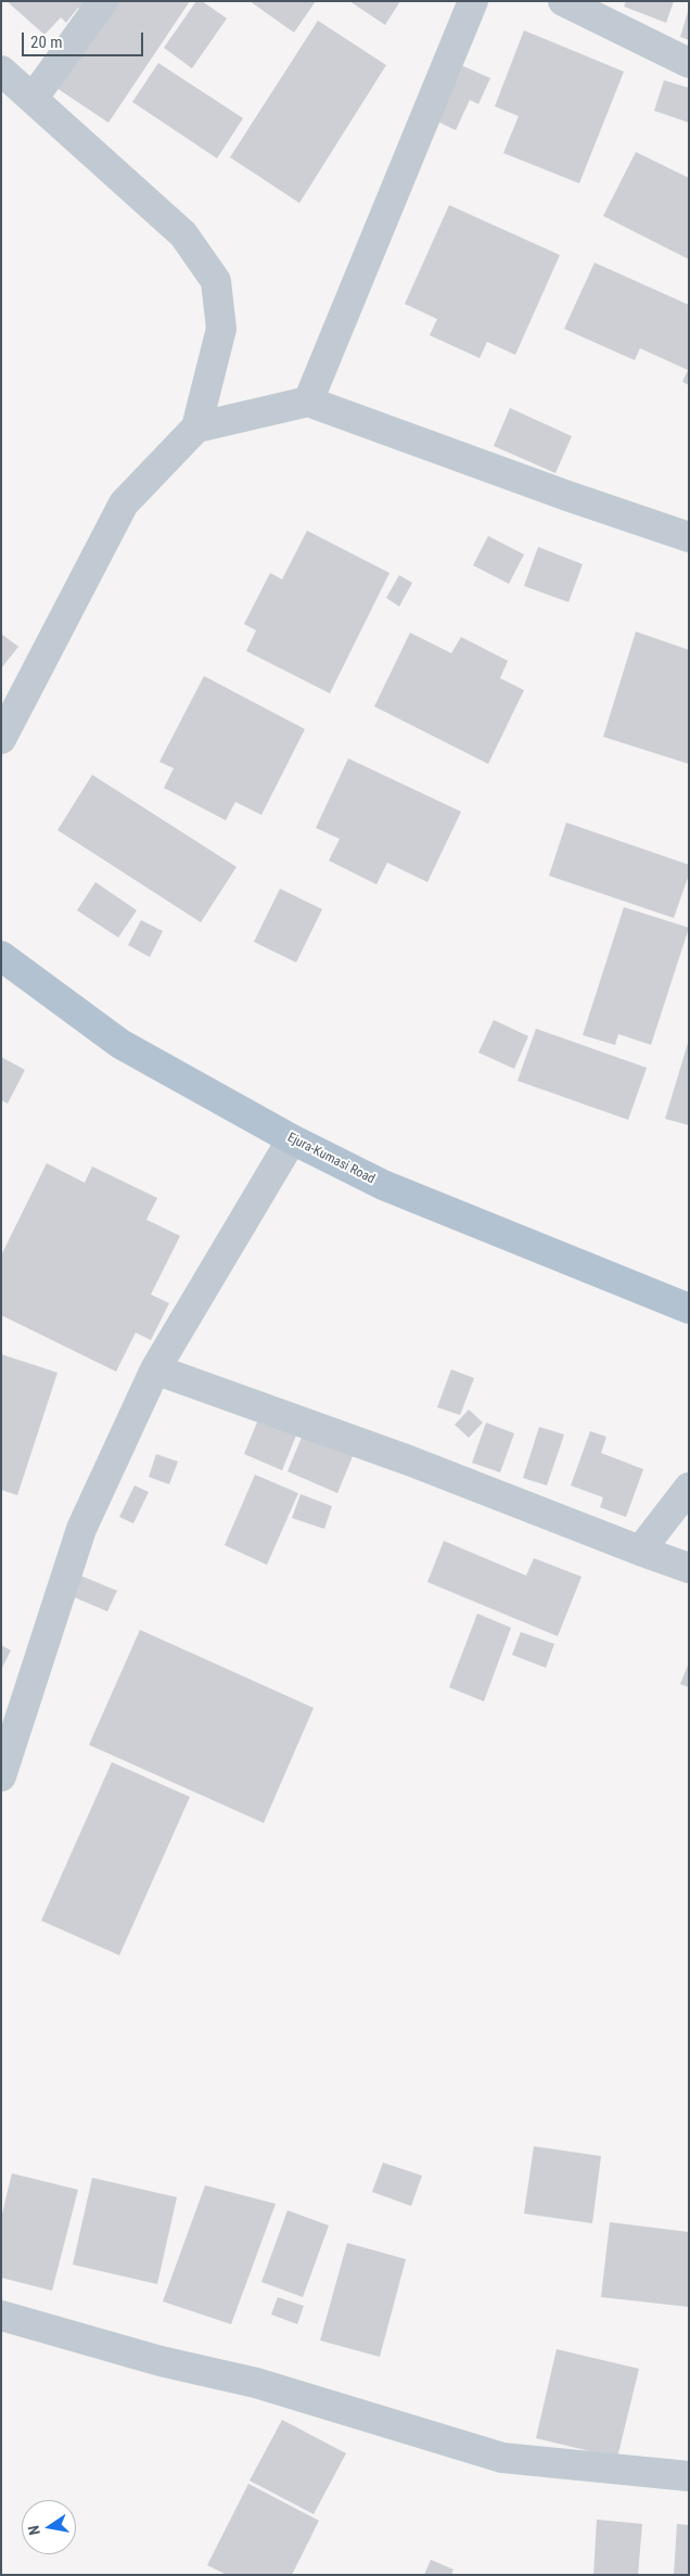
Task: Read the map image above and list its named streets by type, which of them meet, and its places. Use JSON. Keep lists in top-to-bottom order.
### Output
{
  "streets": {
    "main road": ["Ejura-Kumasi Road"]
  },
  "scale_bar": "20 m",
  "north": "left"
}
